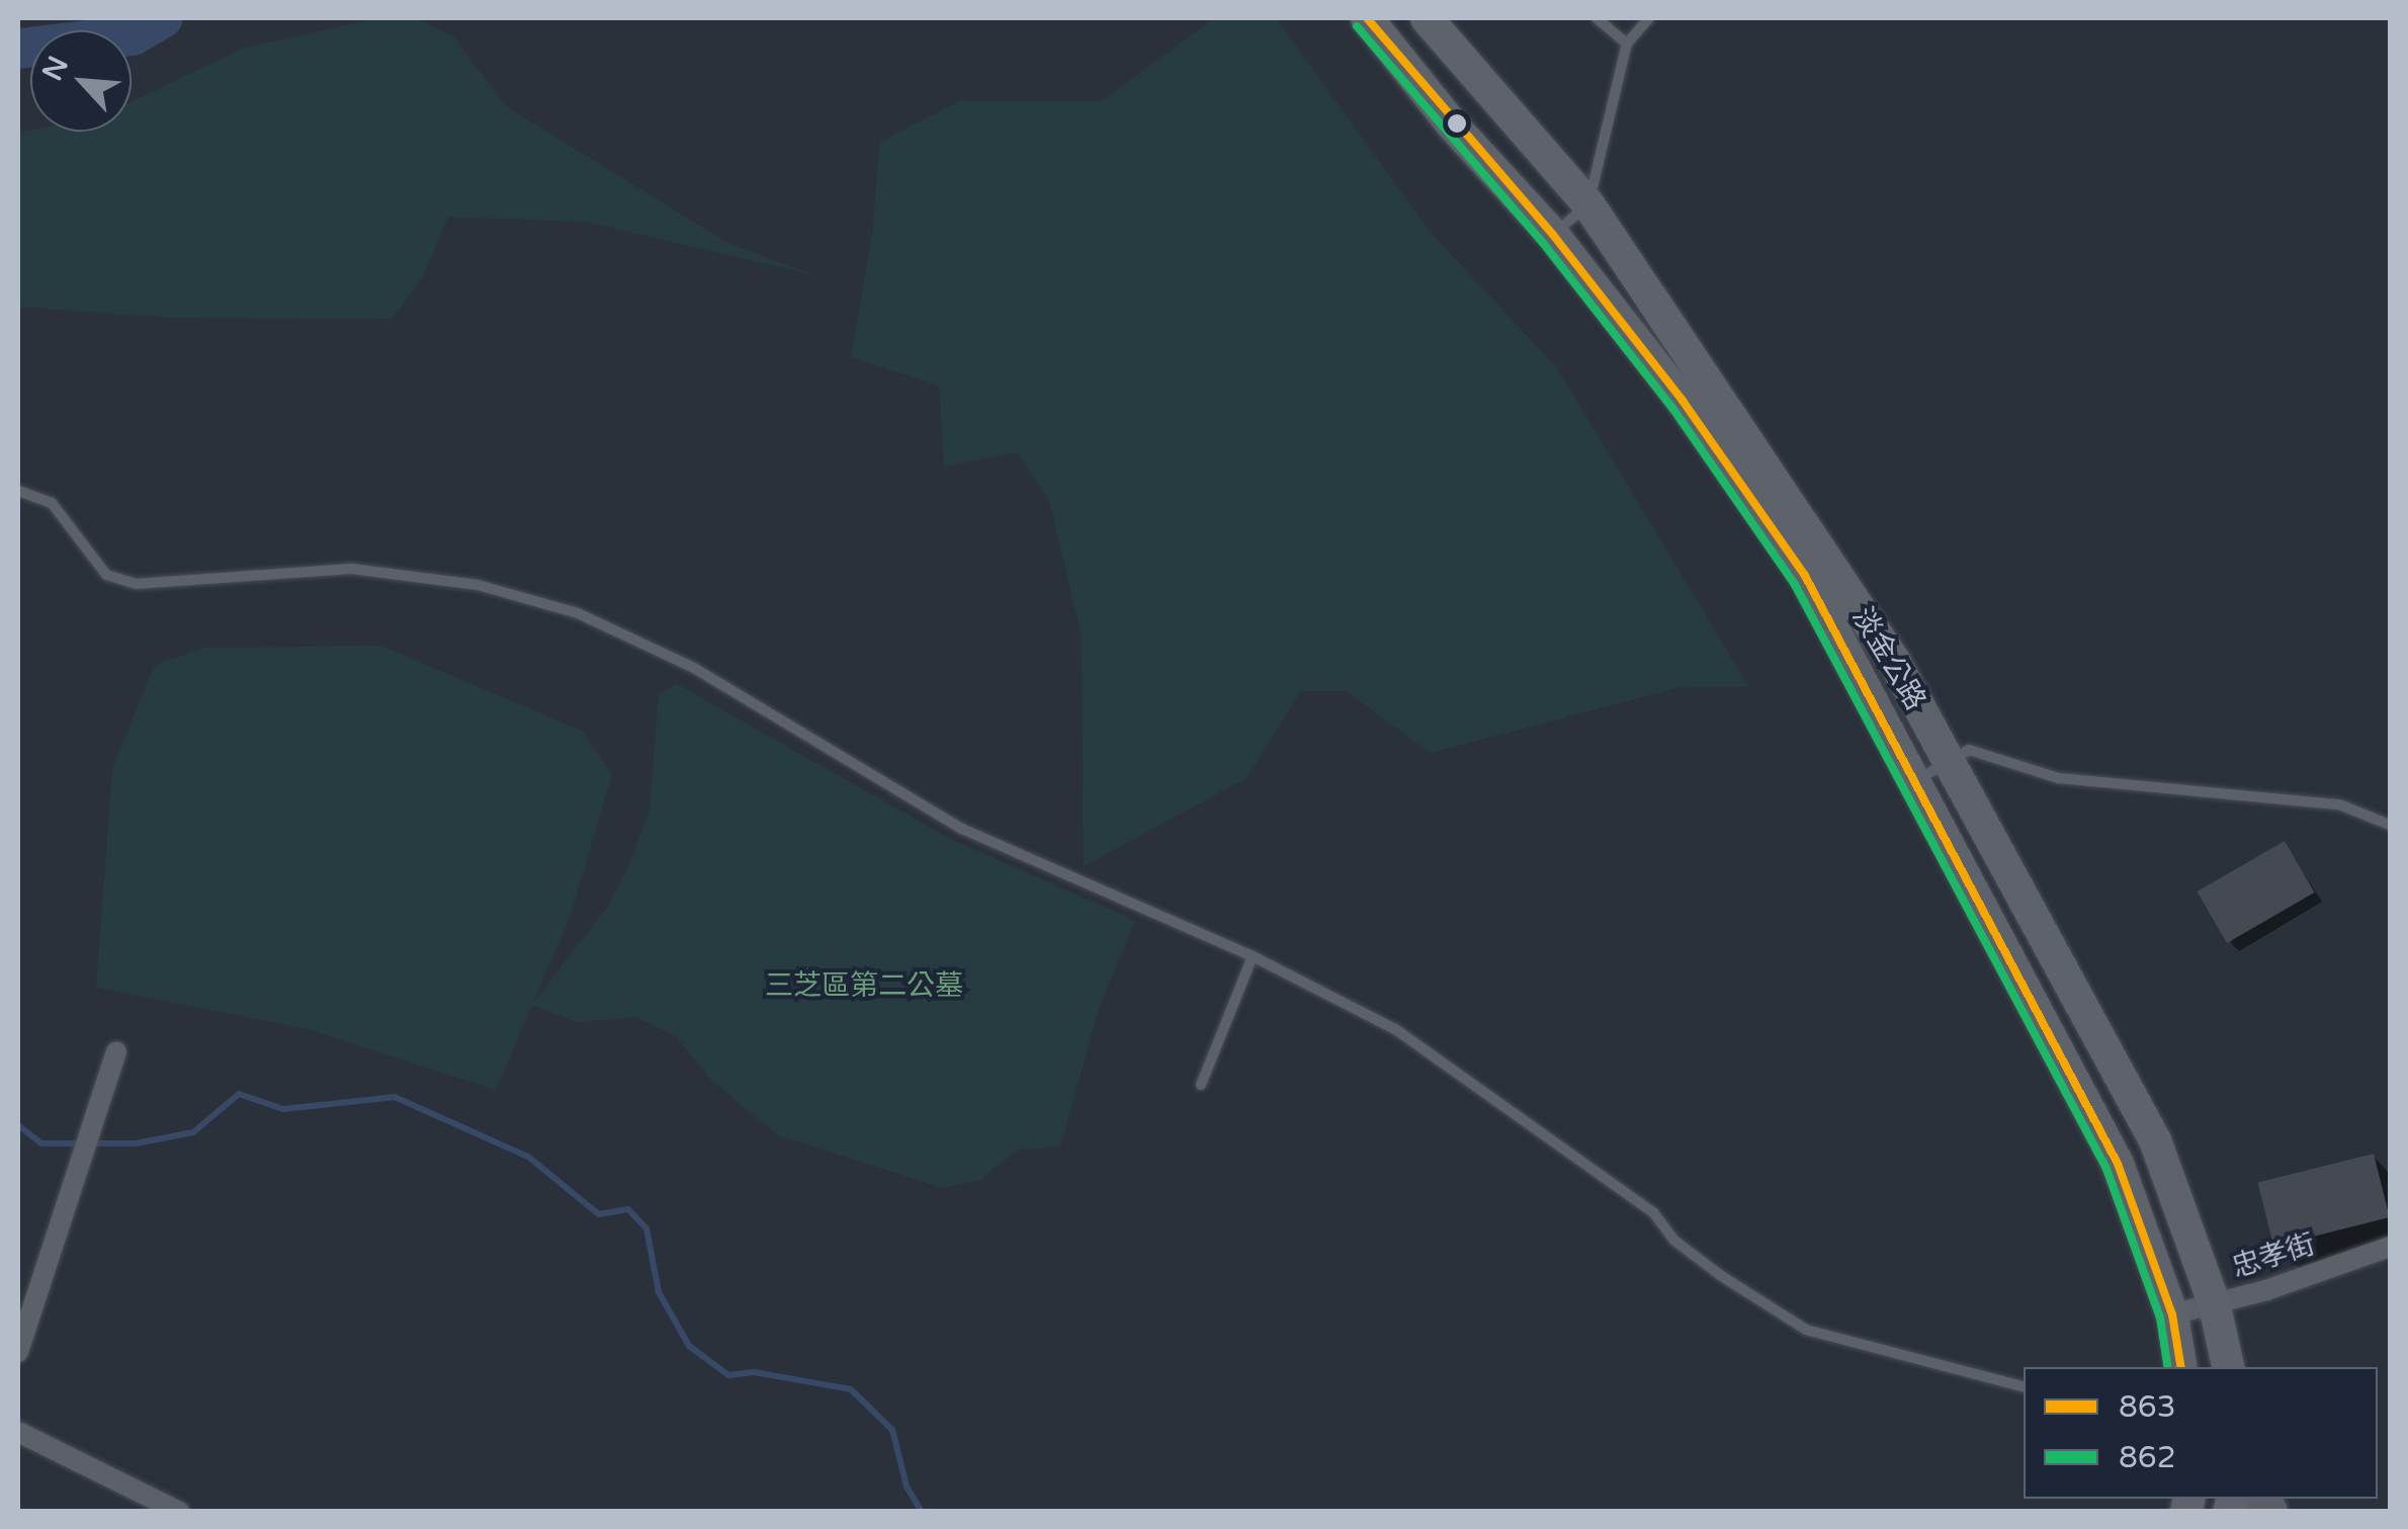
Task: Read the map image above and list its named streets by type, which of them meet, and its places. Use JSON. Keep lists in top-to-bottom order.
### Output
{
  "streets": {
    "main road": ["淡金公路"],
    "street": ["忠孝街"]
  },
  "crossings": [
    ["淡金公路", "忠孝街"]
  ],
  "parks": ["三芝區第二公墓"],
  "lines": ["transit line 863", "transit line 862"],
  "legend": ["863", "862"],
  "north": "top left"
}
